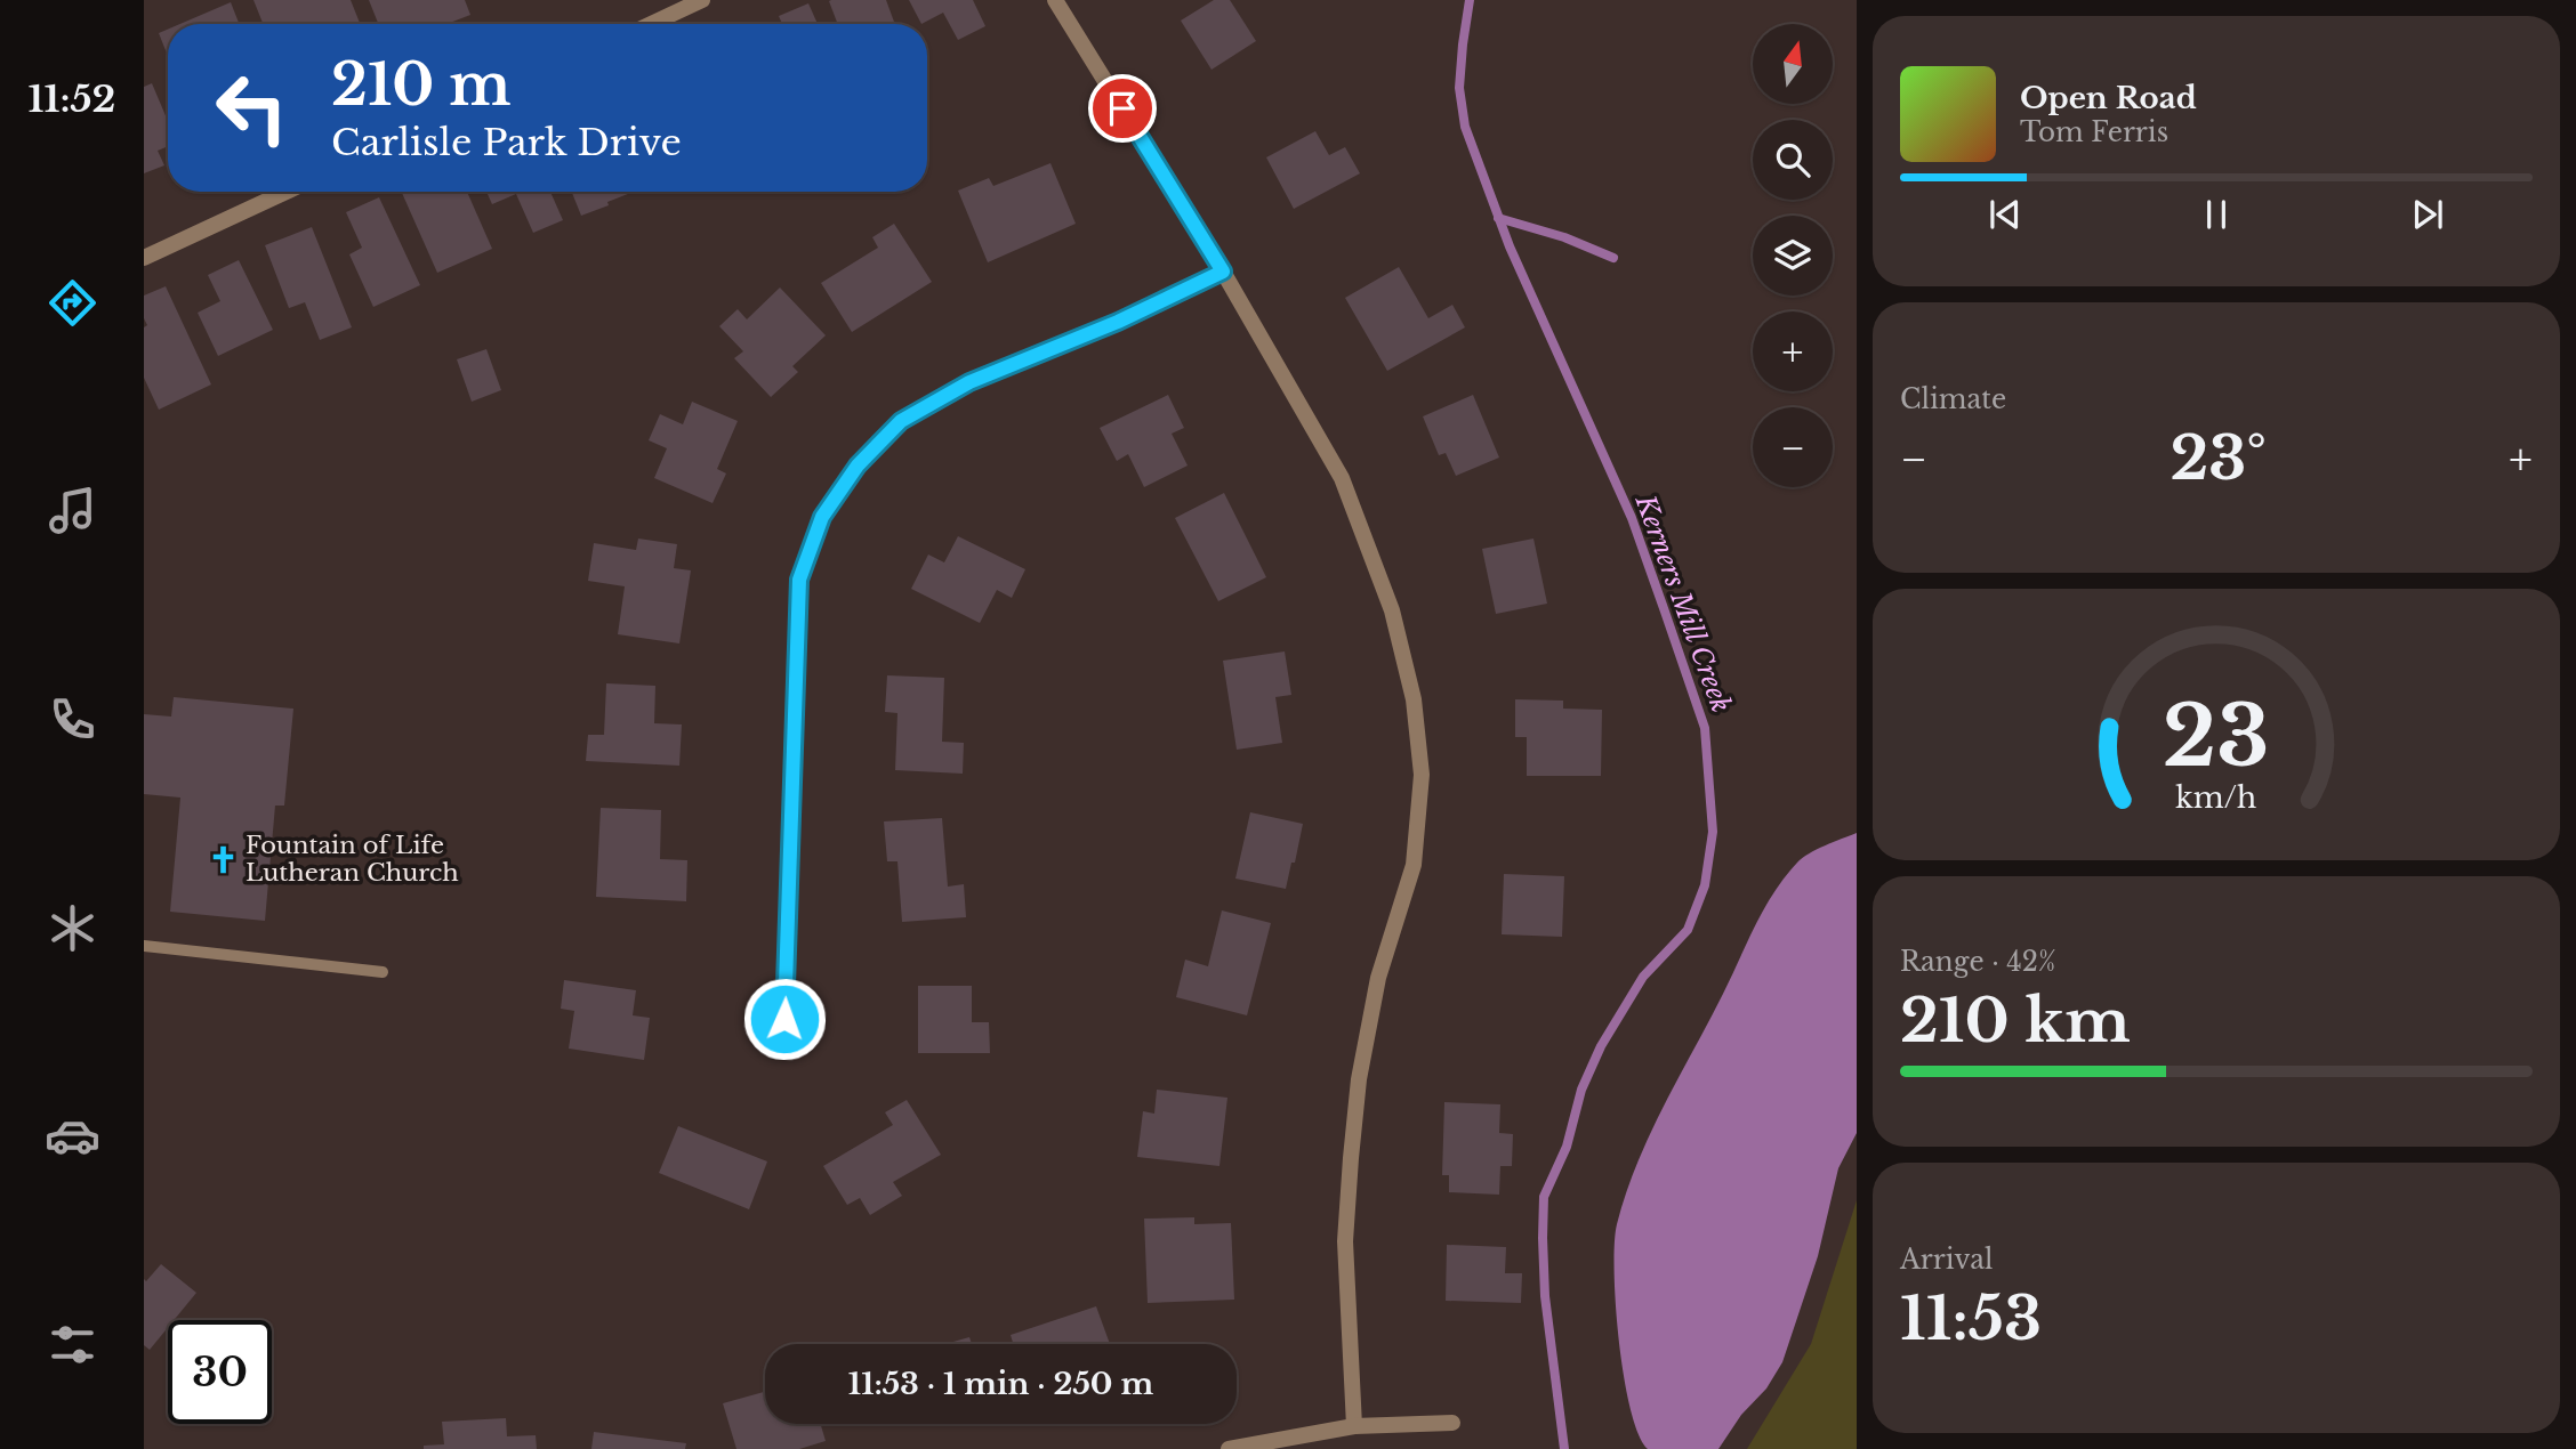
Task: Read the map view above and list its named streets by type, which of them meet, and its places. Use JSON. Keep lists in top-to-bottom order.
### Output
{
  "water": ["Kerners Mill Creek"],
  "places": {
    "church": ["Fountain of Life Lutheran Church"]
  },
  "north": "top",
  "page": {
    "tabs": "11:52",
    "map_buttons": ["+", "−"],
    "turn": ["210 m", "Carlisle Park Drive"],
    "song": ["Open Road", "Tom Ferris"],
    "tile": [
      "Climate",
      ["Range · 42%", "210 km"],
      ["Arrival", "11:53"]
    ],
    "heat": ["−", "23°", "+"],
    "limit": "30",
    "trip": "11:53 · 1 min · 250 m",
    "gauge": ["23", "km/h"]
  }
}
